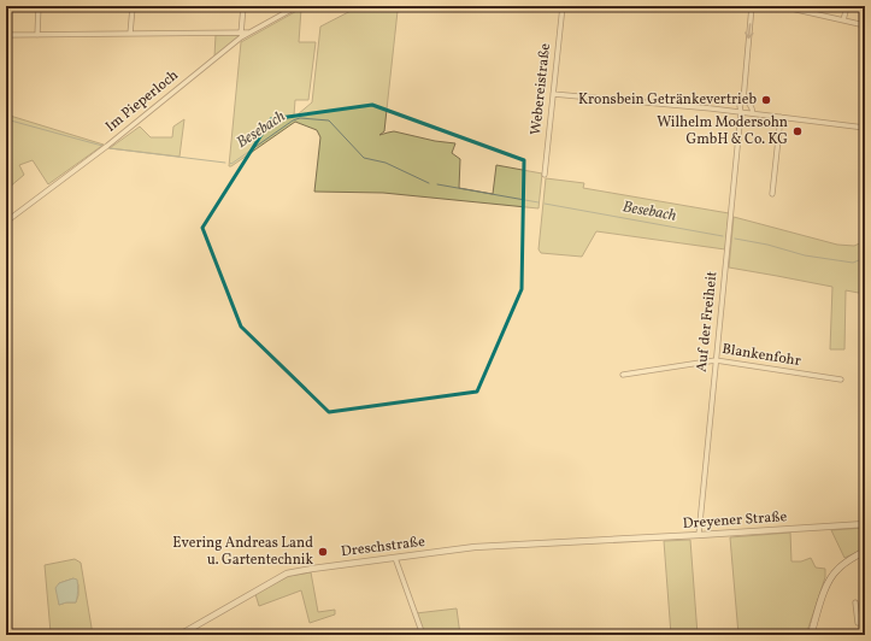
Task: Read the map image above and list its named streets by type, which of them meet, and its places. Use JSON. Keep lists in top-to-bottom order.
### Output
{
  "streets": {
    "street": [
      "Webereistraße",
      "Im Pieperloch",
      "Auf der Freiheit",
      "Blankenfohr",
      "Dreyener Straße",
      "Dreschstraße"
    ]
  },
  "crossings": [
    ["Auf der Freiheit", "Blankenfohr"],
    ["Auf der Freiheit", "Dreyener Straße"],
    ["Dreyener Straße", "Dreschstraße"]
  ],
  "water": ["Besebach"],
  "places": ["Kronsbein Getränkevertrieb", "Wilhelm Modersohn GmbH & Co. KG", "Evering Andreas Land u. Gartentechnik"]
}
